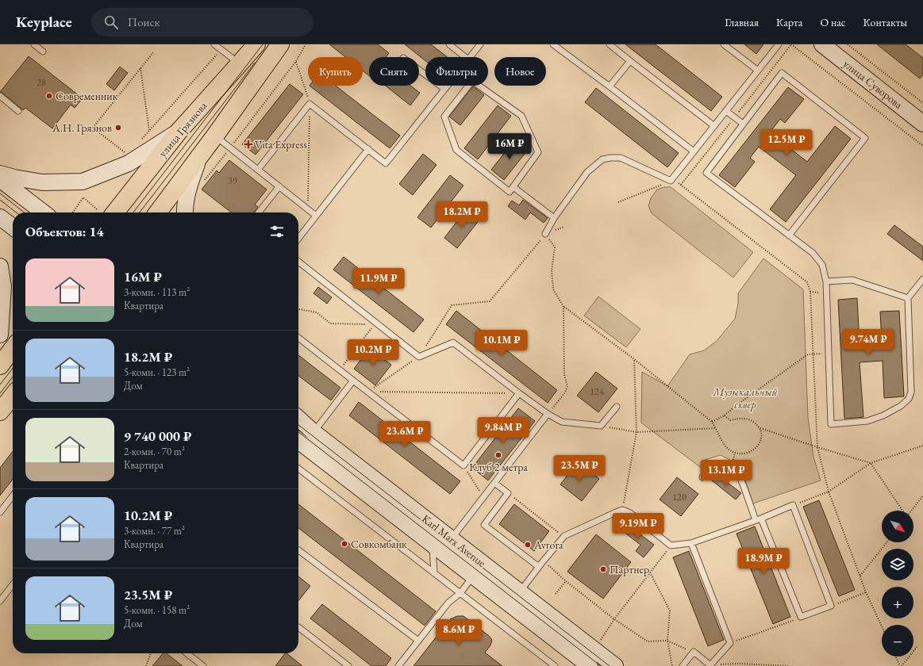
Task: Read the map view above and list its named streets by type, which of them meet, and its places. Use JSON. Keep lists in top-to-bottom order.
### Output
{
  "streets": {
    "main road": ["улица Суворова", "улица Грязнова", "Karl Marx Avenue"]
  },
  "parks": ["Музыкальный сквер"],
  "places": {
    "other": [
      "Современник",
      "А.Н. Грязнов",
      "Клуб 2 метра",
      "Совкомбанк",
      "Avrora",
      "Партнер"
    ],
    "health": ["Vita Express"]
  },
  "house_numbers": [
    "28",
    "39",
    "124",
    "120"
  ],
  "north": "bottom right",
  "page": {
    "header": "Keyplace",
    "search": "Поиск",
    "nav": [
      "Главная",
      "Карта",
      "О нас",
      "Контакты"
    ],
    "chip": [
      "Купить",
      "Снять",
      "Фильтры",
      "Новое"
    ],
    "price": [
      "12.5M ₽",
      "16M ₽",
      "18.2M ₽",
      "11.9M ₽",
      "9.74M ₽",
      "10.1M ₽",
      "10.2M ₽",
      "9.84M ₽",
      "23.6M ₽",
      "23.5M ₽",
      "13.1M ₽",
      "9.19M ₽",
      "18.9M ₽",
      "8.6M ₽"
    ],
    "heading": "Объектов: 14",
    "list": [
      {
        "name": "16M ₽",
        "note": "3-комн. · 113 m² · Квартира"
      },
      {
        "name": "18.2M ₽",
        "note": "5-комн. · 123 m² · Дом"
      },
      {
        "name": "9 740 000 ₽",
        "note": "2-комн. · 70 m² · Квартира"
      },
      {
        "name": "10.2M ₽",
        "note": "3-комн. · 77 m² · Квартира"
      },
      {
        "name": "23.5M ₽",
        "note": "5-комн. · 158 m² · Дом"
      }
    ],
    "map_buttons": ["+", "−"]
  }
}
